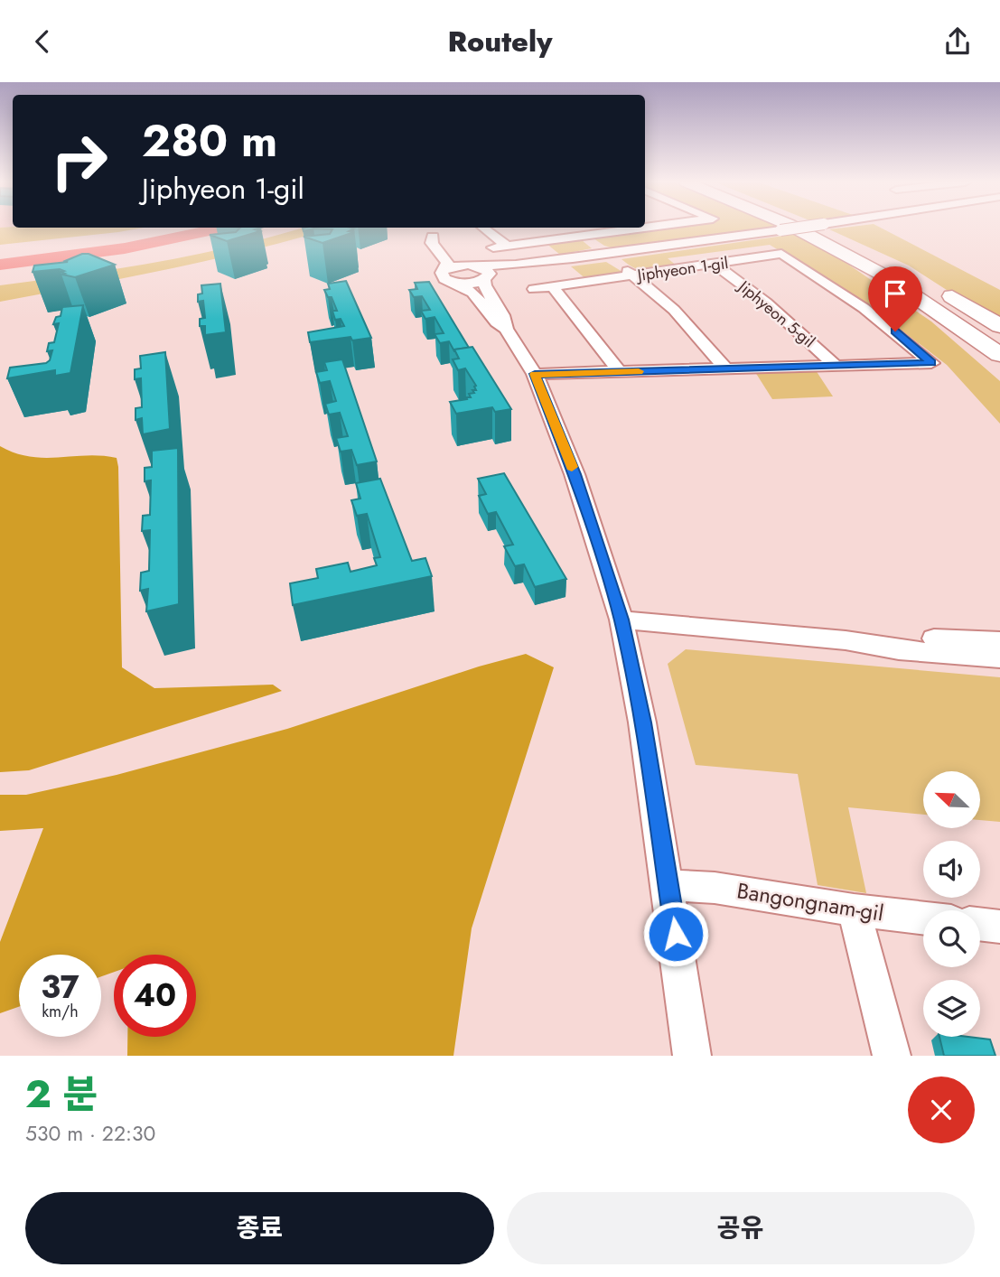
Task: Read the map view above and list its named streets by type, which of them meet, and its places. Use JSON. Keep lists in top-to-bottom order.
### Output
{
  "streets": {
    "street": ["Jiphyeon 1-gil", "Jiphyeon 5-gil", "Bangongnam-gil"]
  },
  "crossings": [
    ["Jiphyeon 1-gil", "Jiphyeon 5-gil"]
  ],
  "north": "top left",
  "page": {
    "header": "Routely",
    "turn": ["280 m", "Jiphyeon 1-gil"],
    "speed": "37 km/h",
    "limit": "40",
    "heading": ["2 분", "530 m · 22:30"],
    "buttons": ["종료", "공유"]
  }
}
